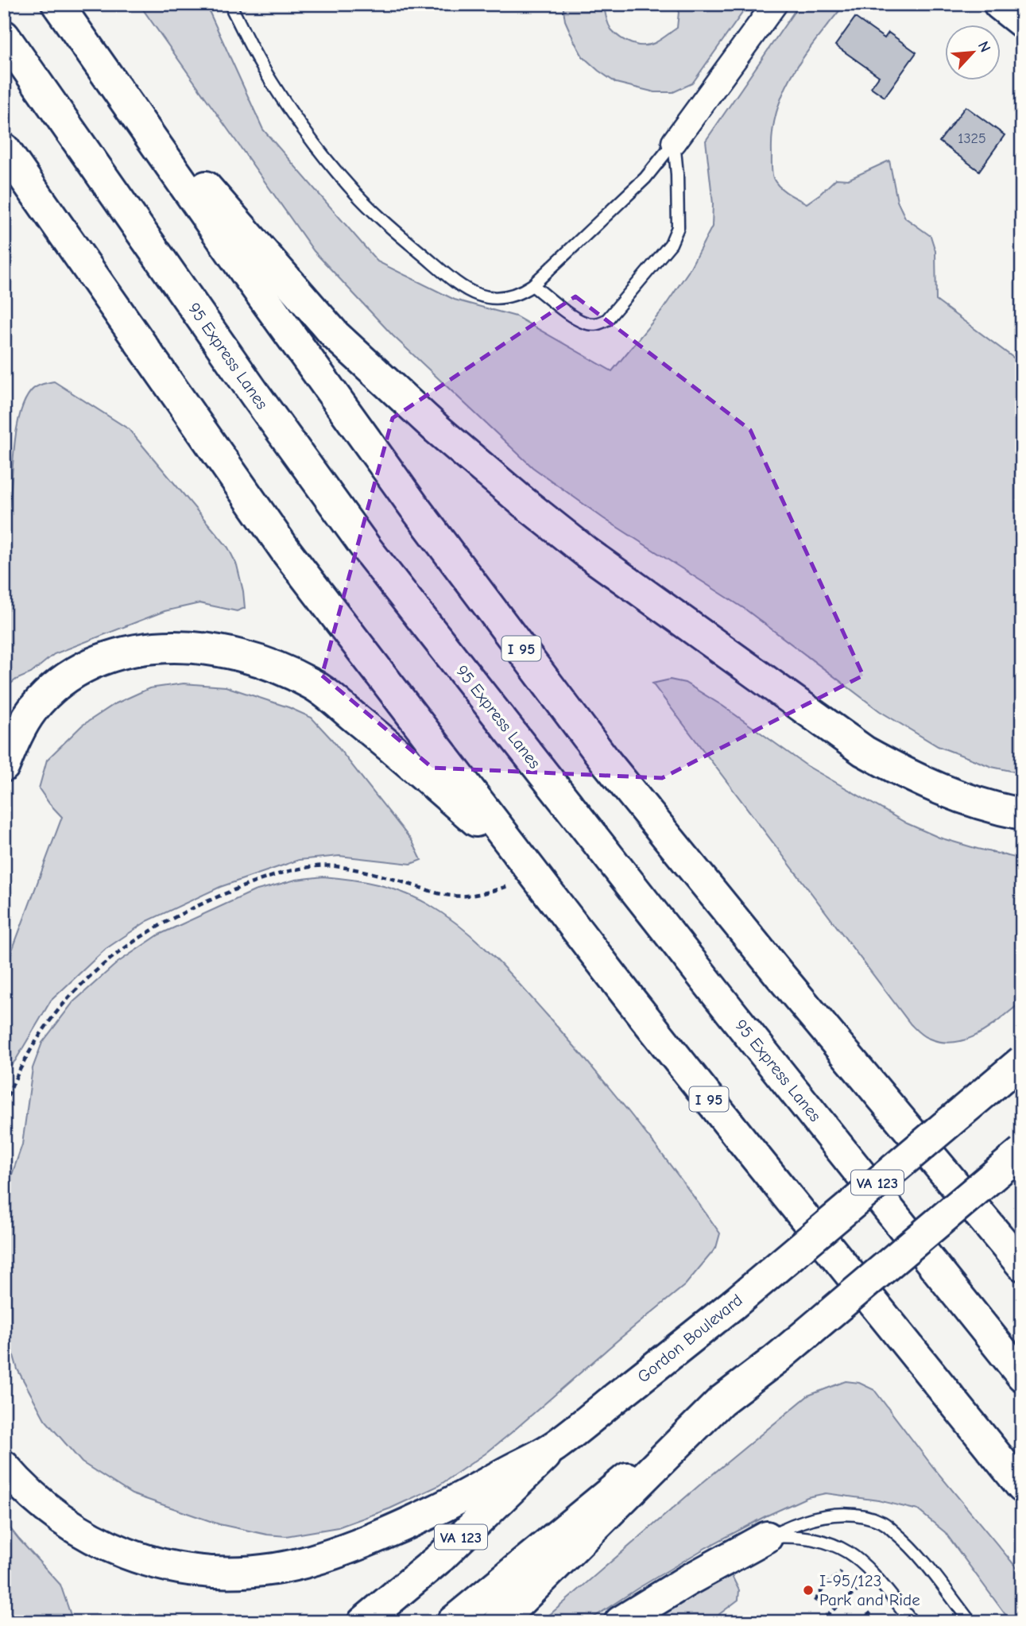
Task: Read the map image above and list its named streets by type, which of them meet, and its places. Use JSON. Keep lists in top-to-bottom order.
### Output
{
  "streets": {
    "main road": [
      "95 Express Lanes",
      "I 95",
      "VA 123",
      "Gordon Boulevard"
    ]
  },
  "places": ["I-95/123 Park and Ride"],
  "house_numbers": ["1325"],
  "north": "top right"
}
